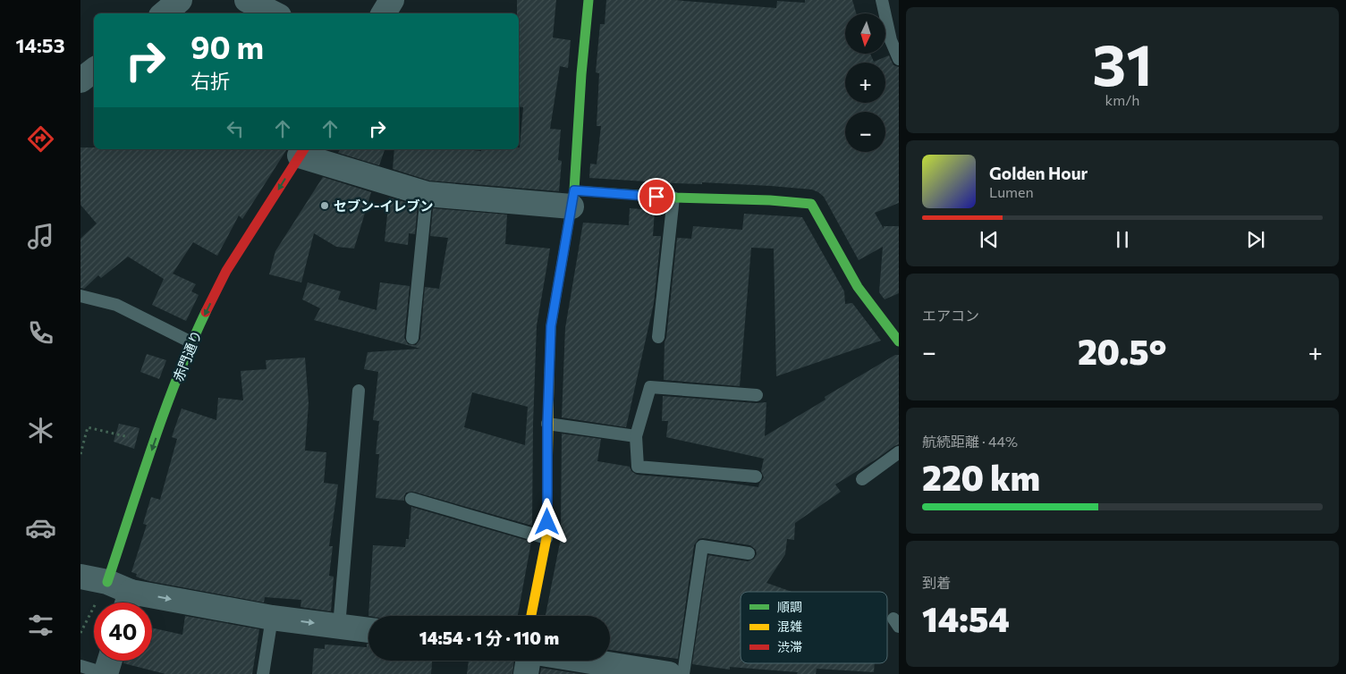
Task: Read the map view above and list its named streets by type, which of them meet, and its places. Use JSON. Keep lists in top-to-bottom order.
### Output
{
  "streets": {
    "street": ["赤門通り"]
  },
  "one_way": ["赤門通り"],
  "places": ["セブン-イレブン"],
  "legend": ["順調", "混雑", "渋滞"],
  "north": "bottom",
  "page": {
    "tabs": "14:53",
    "tile": [
      ["31", "km/h"],
      "エアコン",
      ["航続距離 · 44%", "220 km"],
      ["到着", "14:54"]
    ],
    "map_buttons": ["+", "−"],
    "turn": ["90 m", "右折"],
    "song": ["Golden Hour", "Lumen"],
    "heat": ["−", "20.5°", "+"],
    "limit": "40",
    "trip": "14:54 · 1 分 · 110 m"
  }
}
